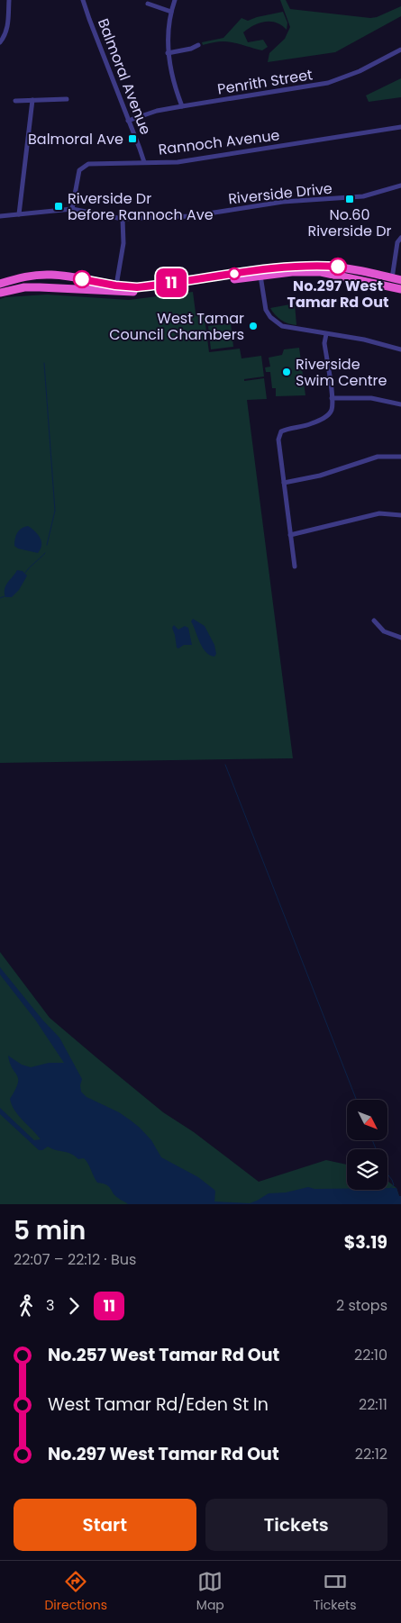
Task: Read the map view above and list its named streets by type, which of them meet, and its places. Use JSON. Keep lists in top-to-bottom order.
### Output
{
  "streets": {
    "street": [
      "Balmoral Avenue",
      "Penrith Street",
      "Rannoch Avenue",
      "Riverside Drive"
    ]
  },
  "crossings": [
    ["Balmoral Avenue", "Penrith Street"],
    ["Balmoral Avenue", "Rannoch Avenue"],
    ["Rannoch Avenue", "Riverside Drive"]
  ],
  "places": {
    "transit": ["Balmoral Ave", "No.60 Riverside Dr", "Riverside Dr before Rannoch Ave"],
    "other": ["No.297 West Tamar Rd Out", "West Tamar Council Chambers", "Riverside Swim Centre"]
  },
  "lines": ["bus line 11"],
  "north": "bottom right",
  "page": {
    "on_map": "11",
    "heading": ["5 min", "22:07 – 22:12 · Bus", "$3.19"],
    "legs": ["3", "11", "2 stops"],
    "list": [
      {
        "name": "No.257 West Tamar Rd Out",
        "value": "22:10"
      },
      {
        "name": "West Tamar Rd/Eden St In",
        "value": "22:11"
      },
      {
        "name": "No.297 West Tamar Rd Out",
        "value": "22:12"
      }
    ],
    "buttons": ["Start", "Tickets"],
    "tabs": ["Directions", "Map", "Tickets"]
  }
}
